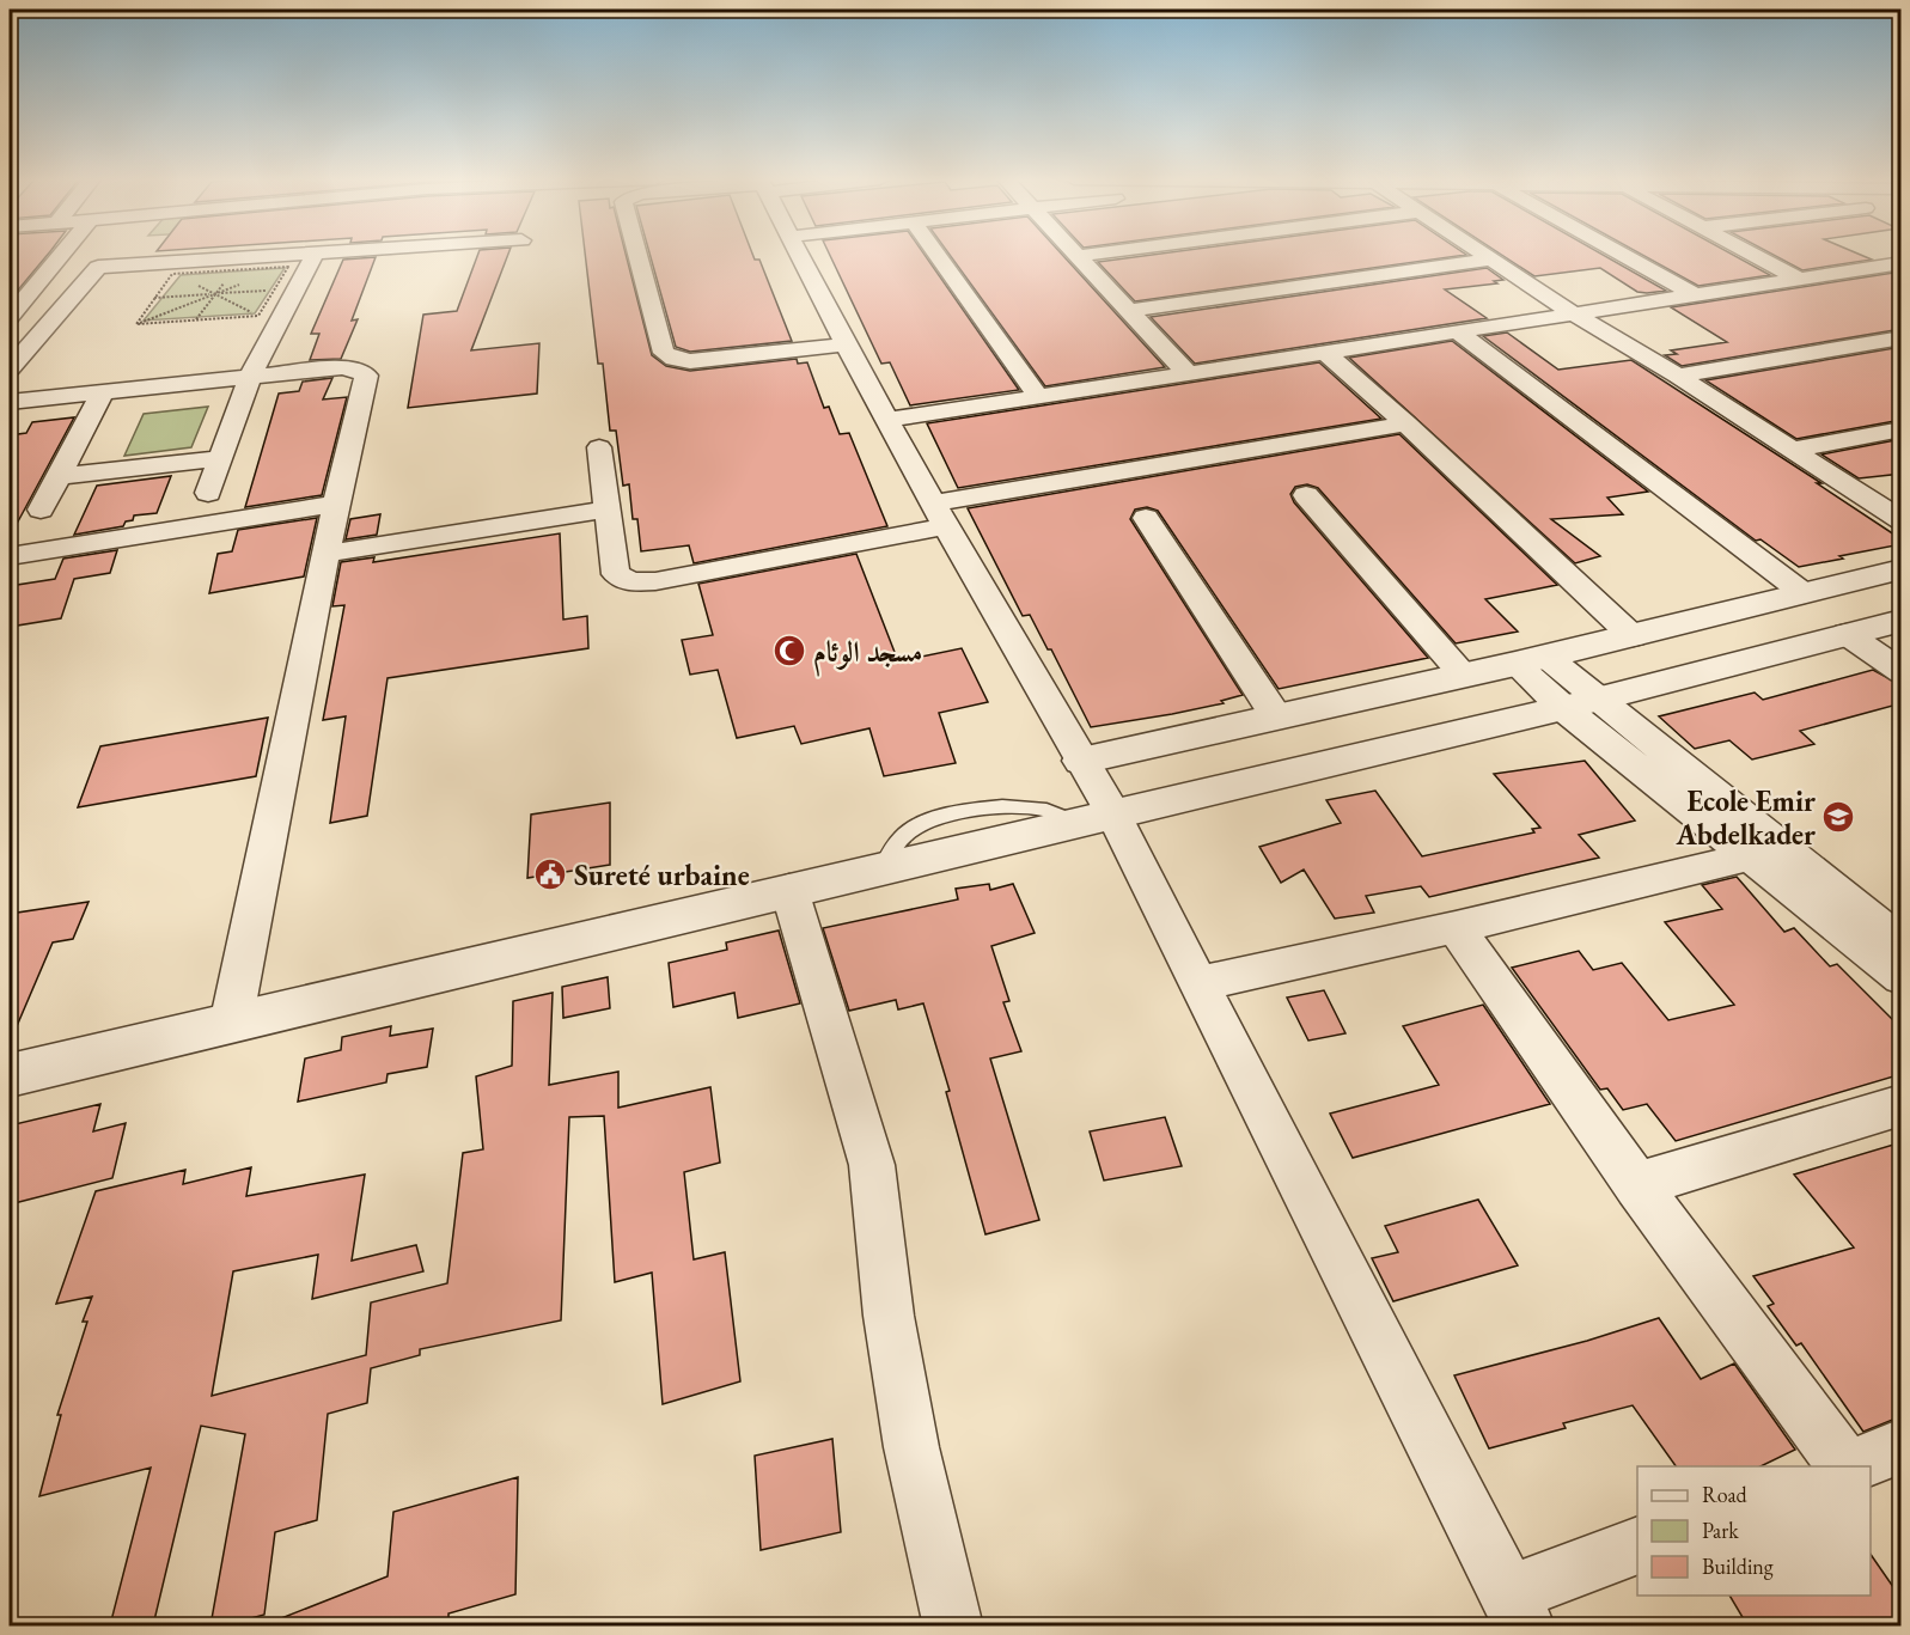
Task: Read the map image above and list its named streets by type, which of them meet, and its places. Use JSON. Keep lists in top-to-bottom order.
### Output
{
  "places": {
    "mosque": ["مسجد الوئام"],
    "school or university": ["Ecole Emir Abdelkader"],
    "public building": ["Sureté urbaine"]
  },
  "legend": ["Road", "Park", "Building"]
}
